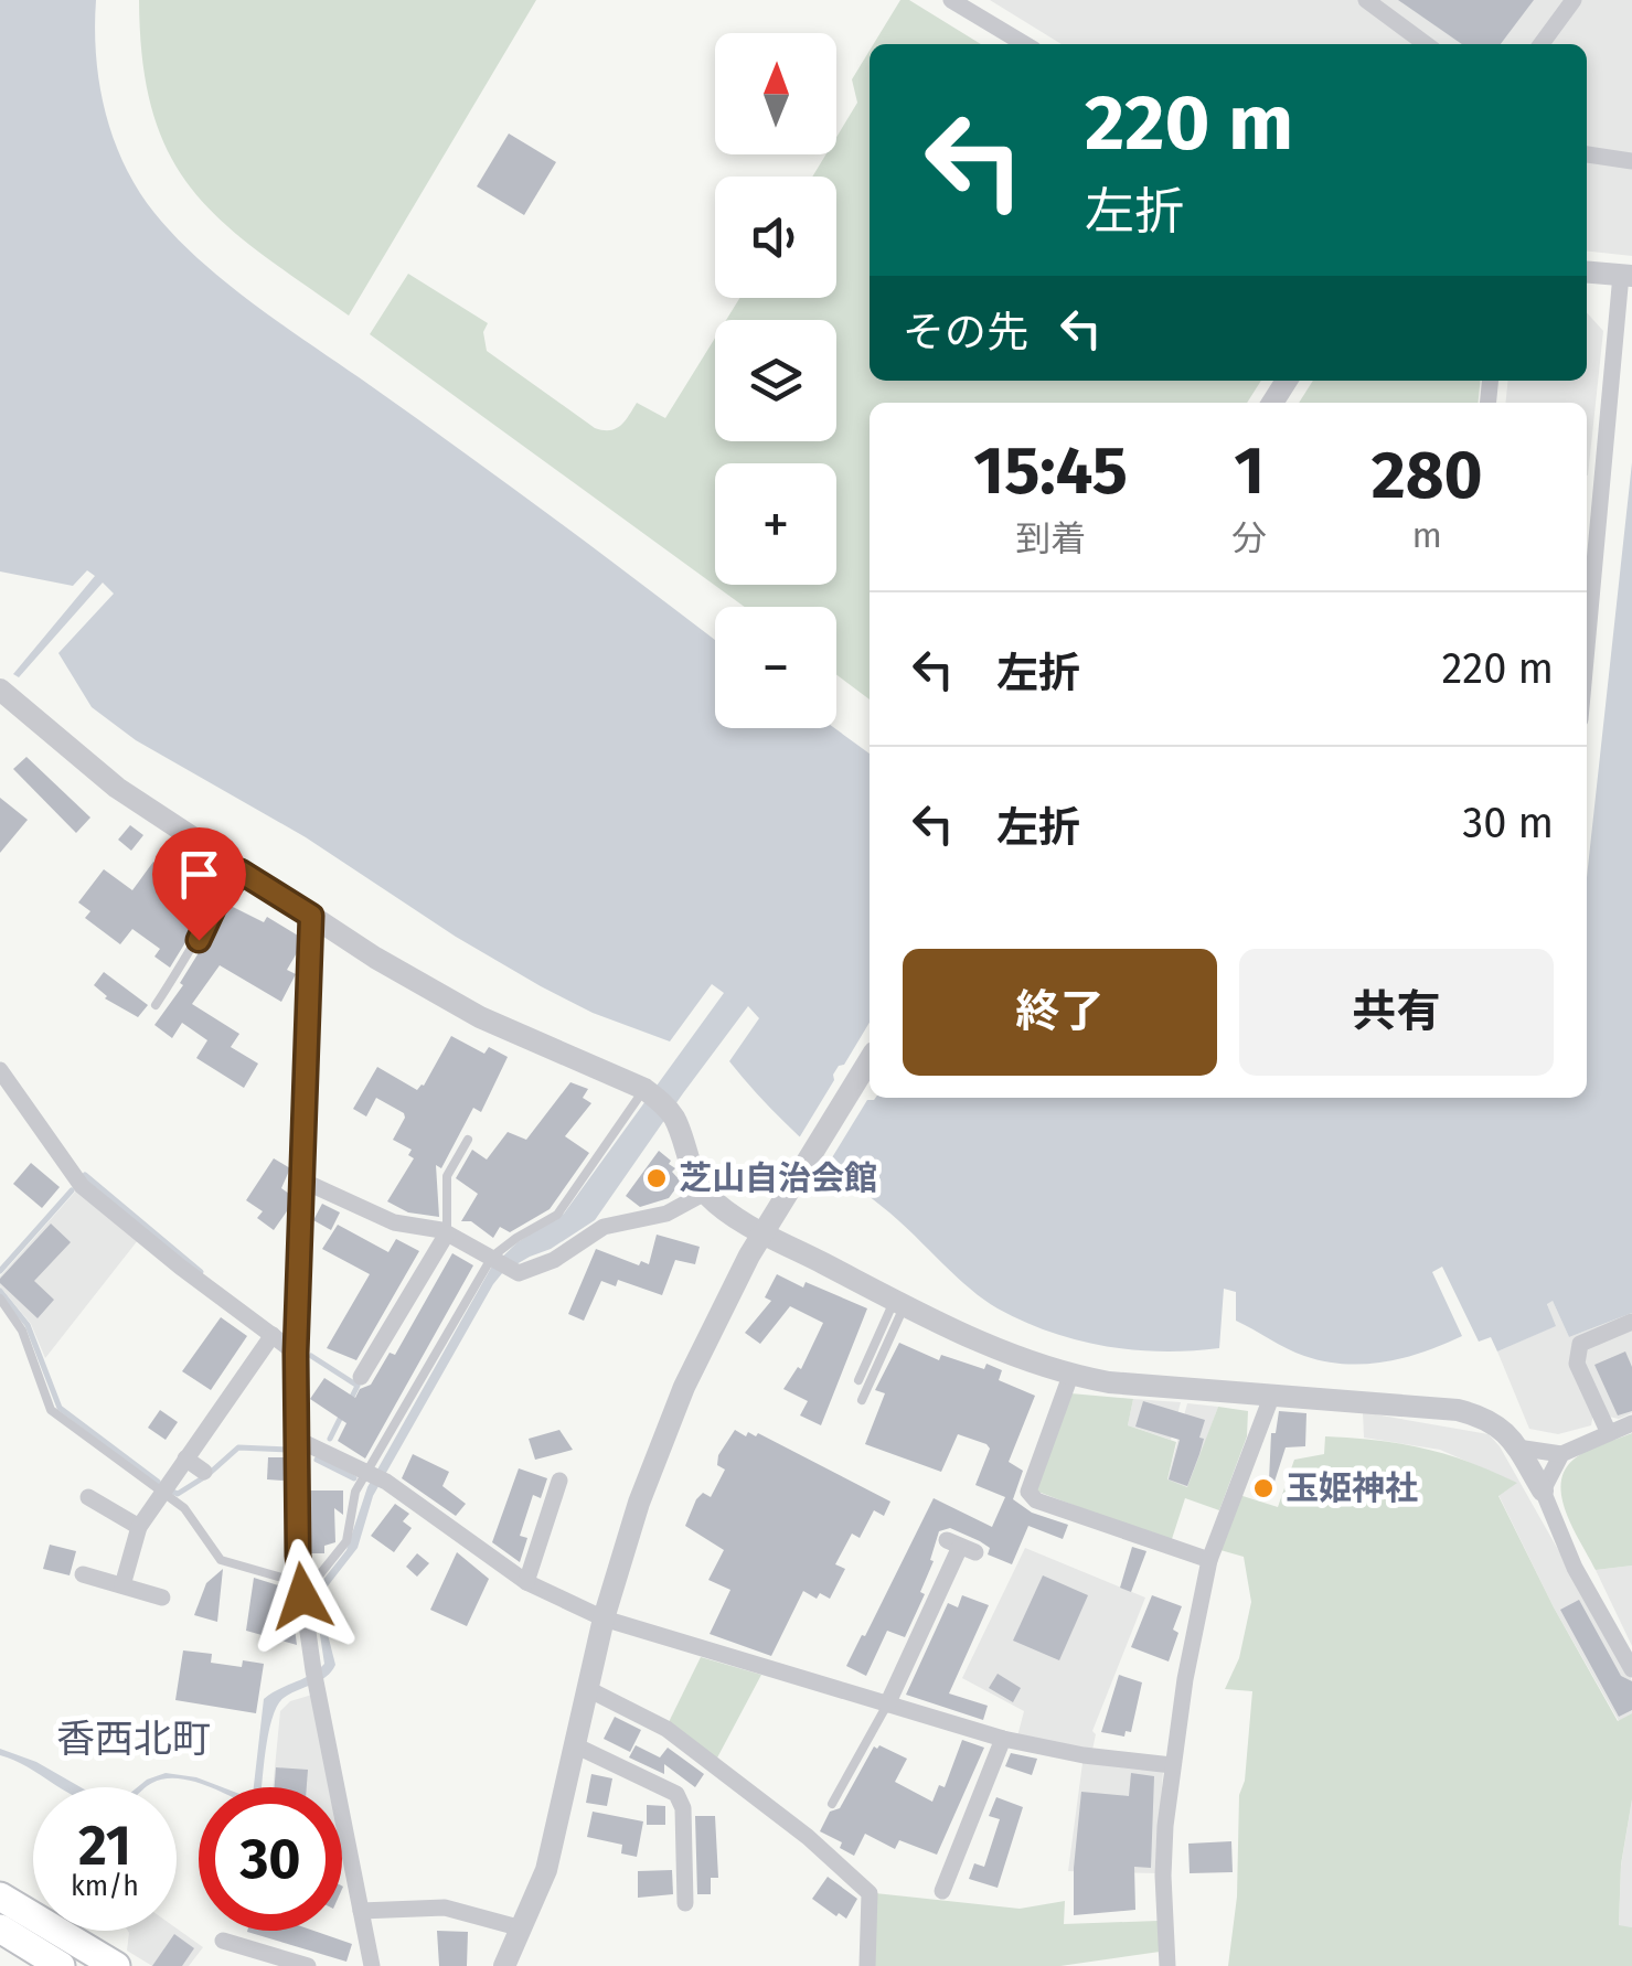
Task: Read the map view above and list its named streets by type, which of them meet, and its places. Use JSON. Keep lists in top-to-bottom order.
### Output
{
  "districts": ["香西北町"],
  "places": ["芝山自治会館", "玉姫神社"],
  "north": "top",
  "page": {
    "map_buttons": ["+", "−"],
    "turn": ["220 m", "左折"],
    "then": "その先",
    "eta": [
      "15:45",
      "到着",
      "1",
      "分",
      "280",
      "m"
    ],
    "list": [
      {
        "name": "左折",
        "value": "220 m"
      },
      {
        "name": "左折",
        "value": "30 m"
      }
    ],
    "buttons": ["終了", "共有"],
    "speed": "21 km/h",
    "limit": "30"
  }
}
